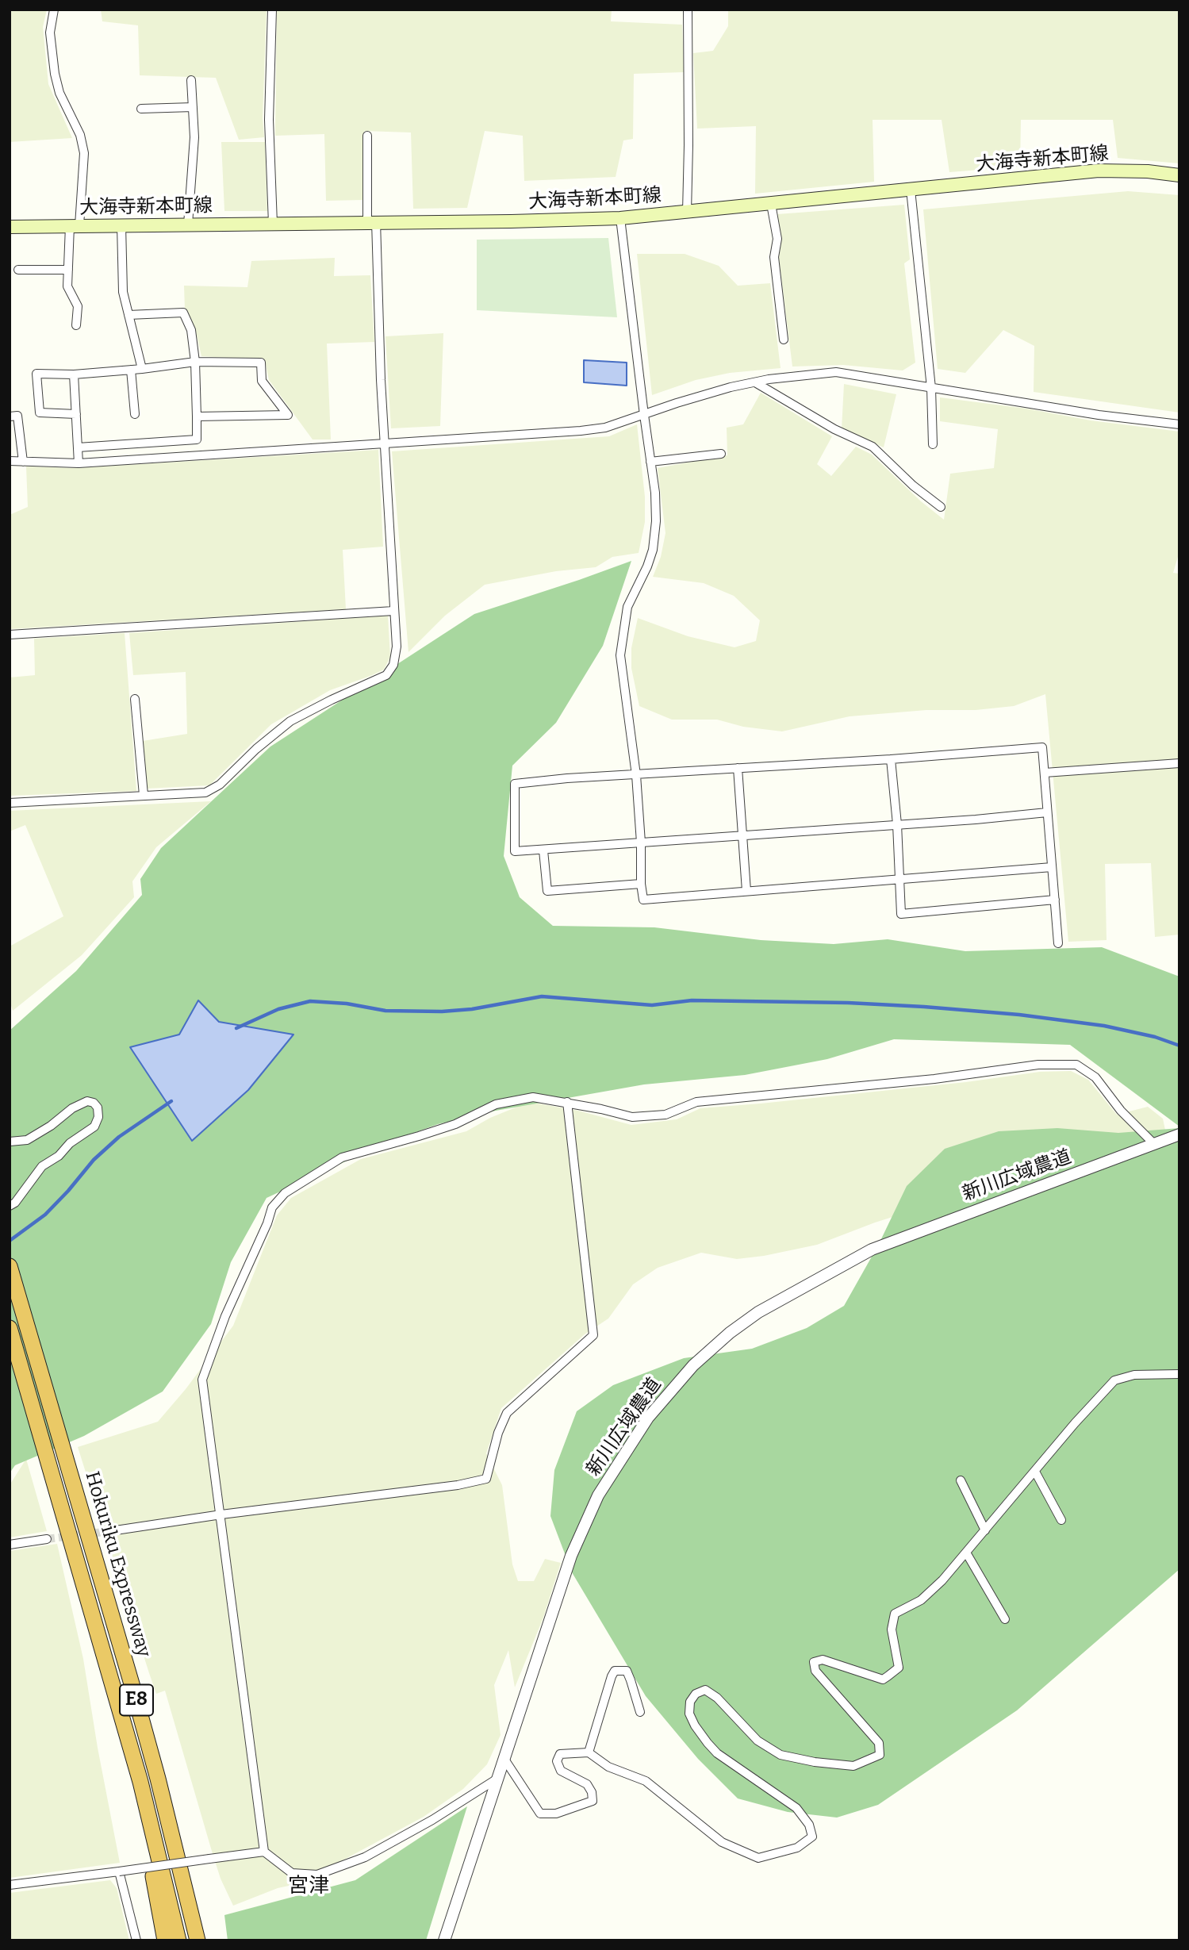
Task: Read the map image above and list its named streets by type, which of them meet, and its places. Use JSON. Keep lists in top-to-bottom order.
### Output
{
  "streets": {
    "highway": ["Hokuriku Expressway", "E8"],
    "main road": ["大海寺新本町線"],
    "street": ["新川広域農道"]
  },
  "districts": ["宮津"]
}
